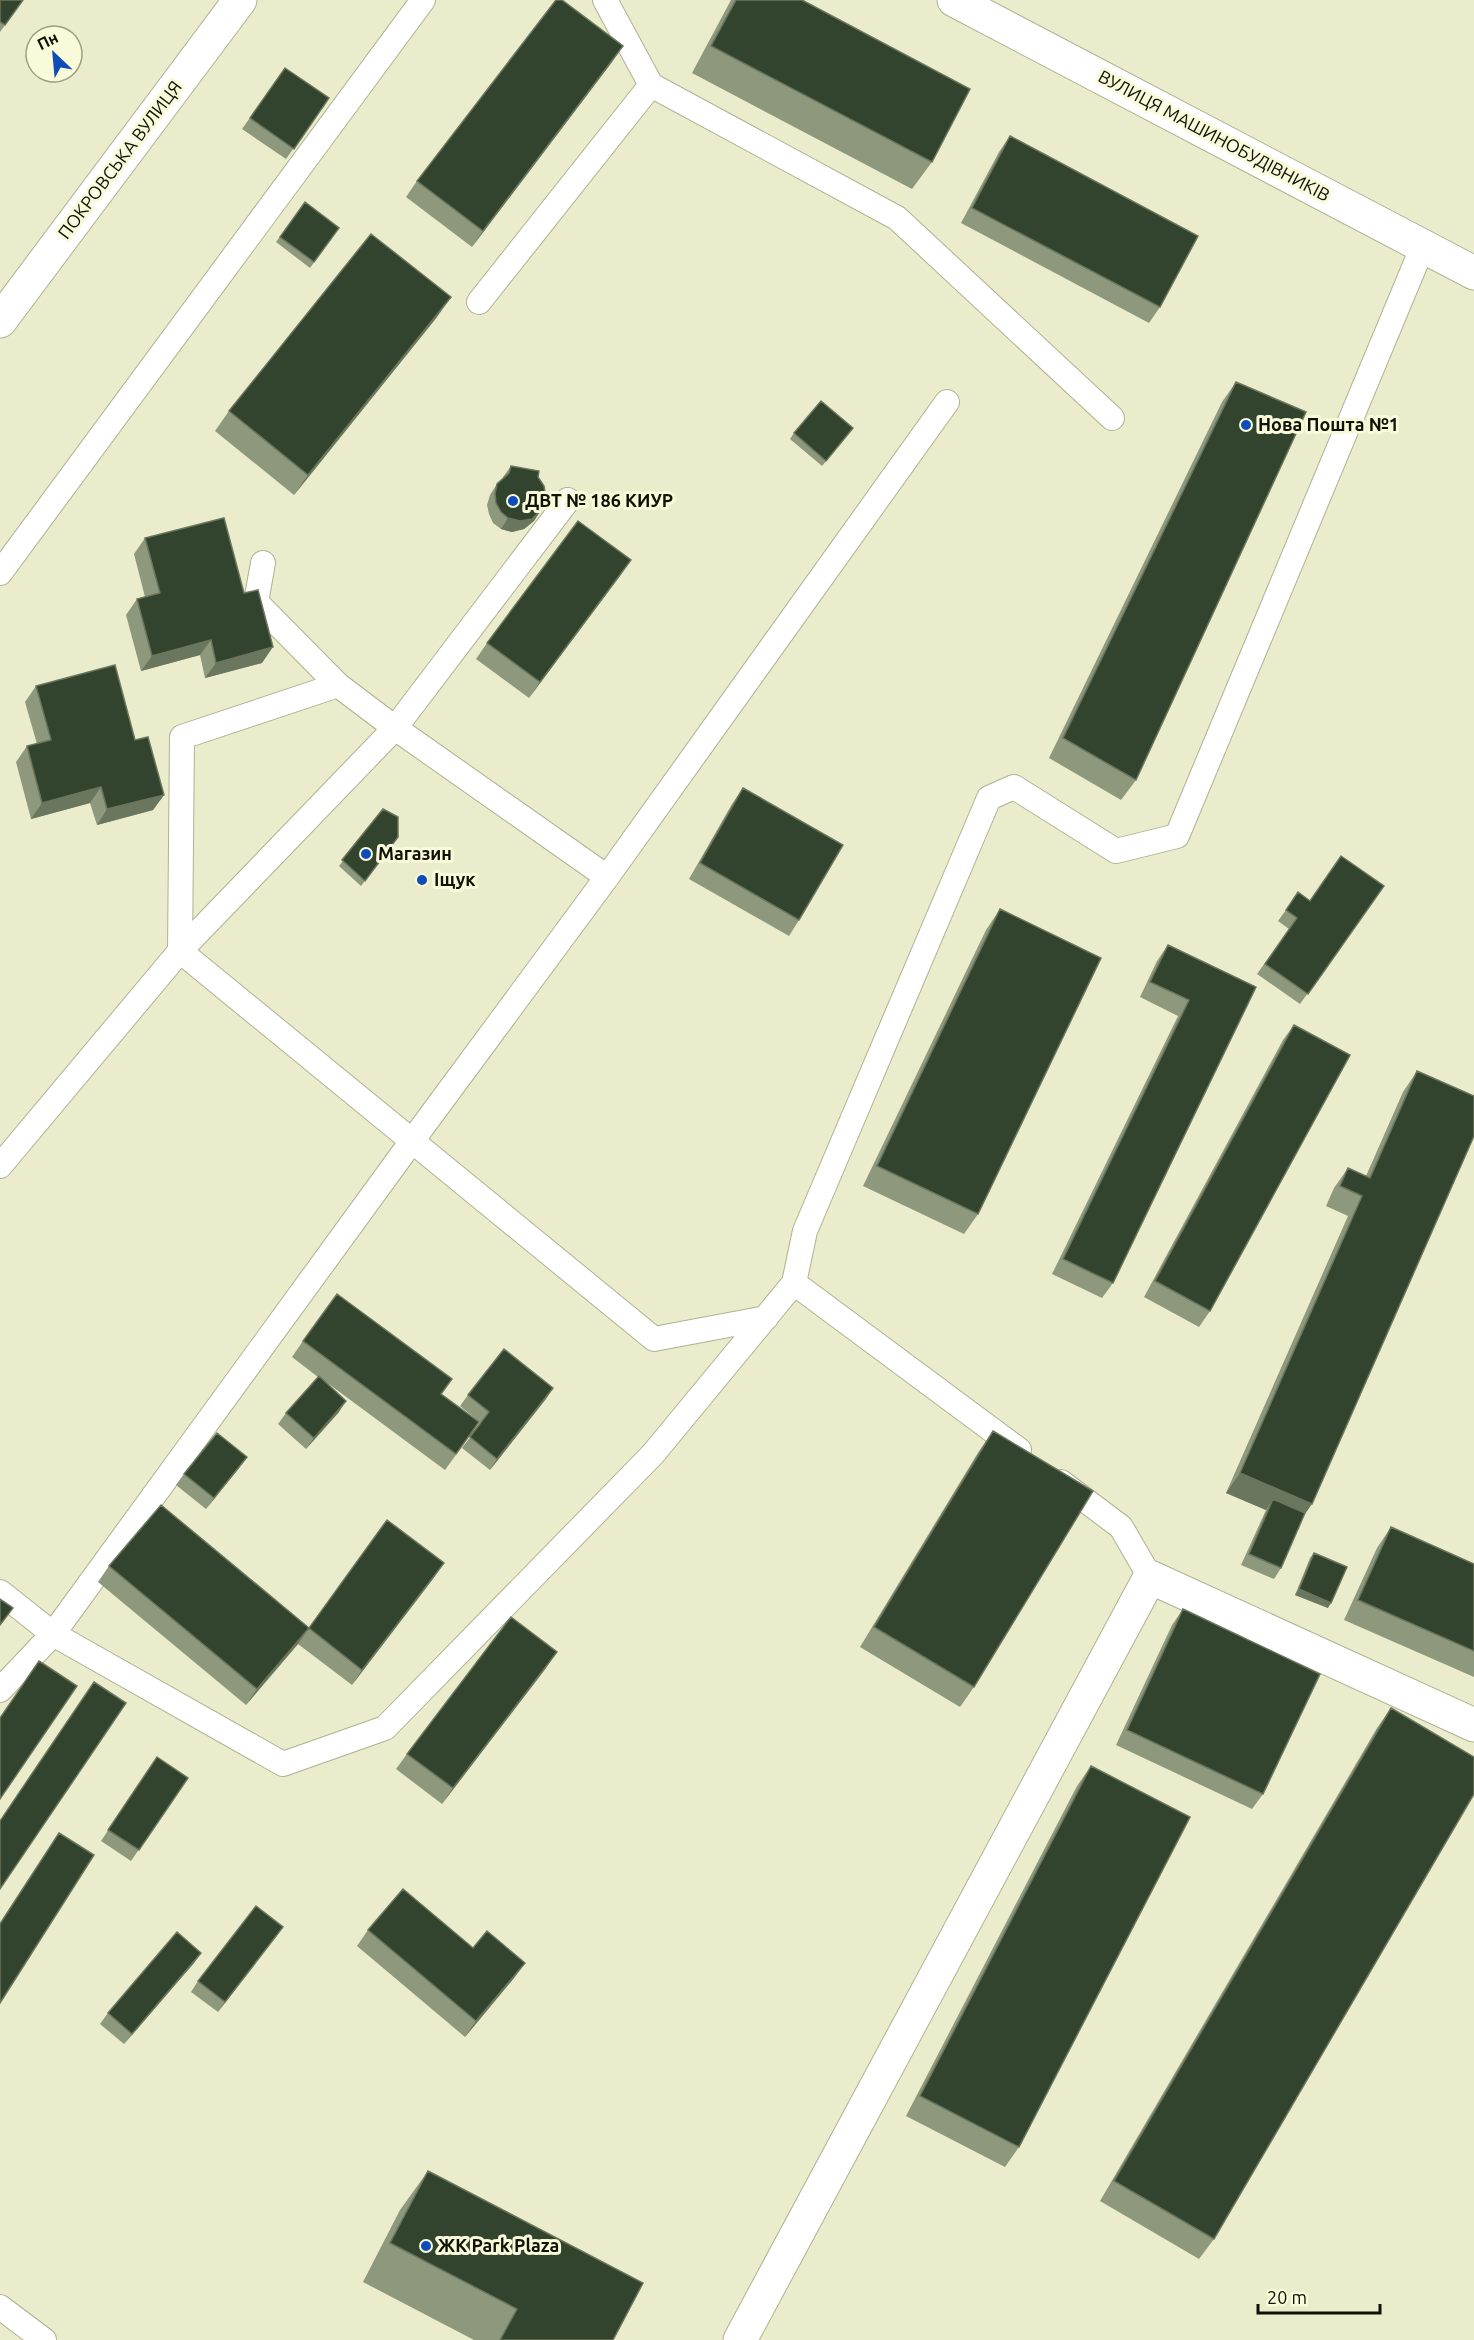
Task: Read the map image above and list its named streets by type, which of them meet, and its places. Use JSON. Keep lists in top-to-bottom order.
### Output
{
  "streets": {
    "street": ["ВУЛИЦЯ МАШИНОБУДІВНИКІВ", "ПОКРОВСЬКА ВУЛИЦЯ"]
  },
  "places": [
    "Нова Пошта №1",
    "ДВТ № 186 КИУР",
    "Магазин",
    "Іщук",
    "ЖК Park Plaza"
  ],
  "scale_bar": "20 m",
  "north": "top left"
}
